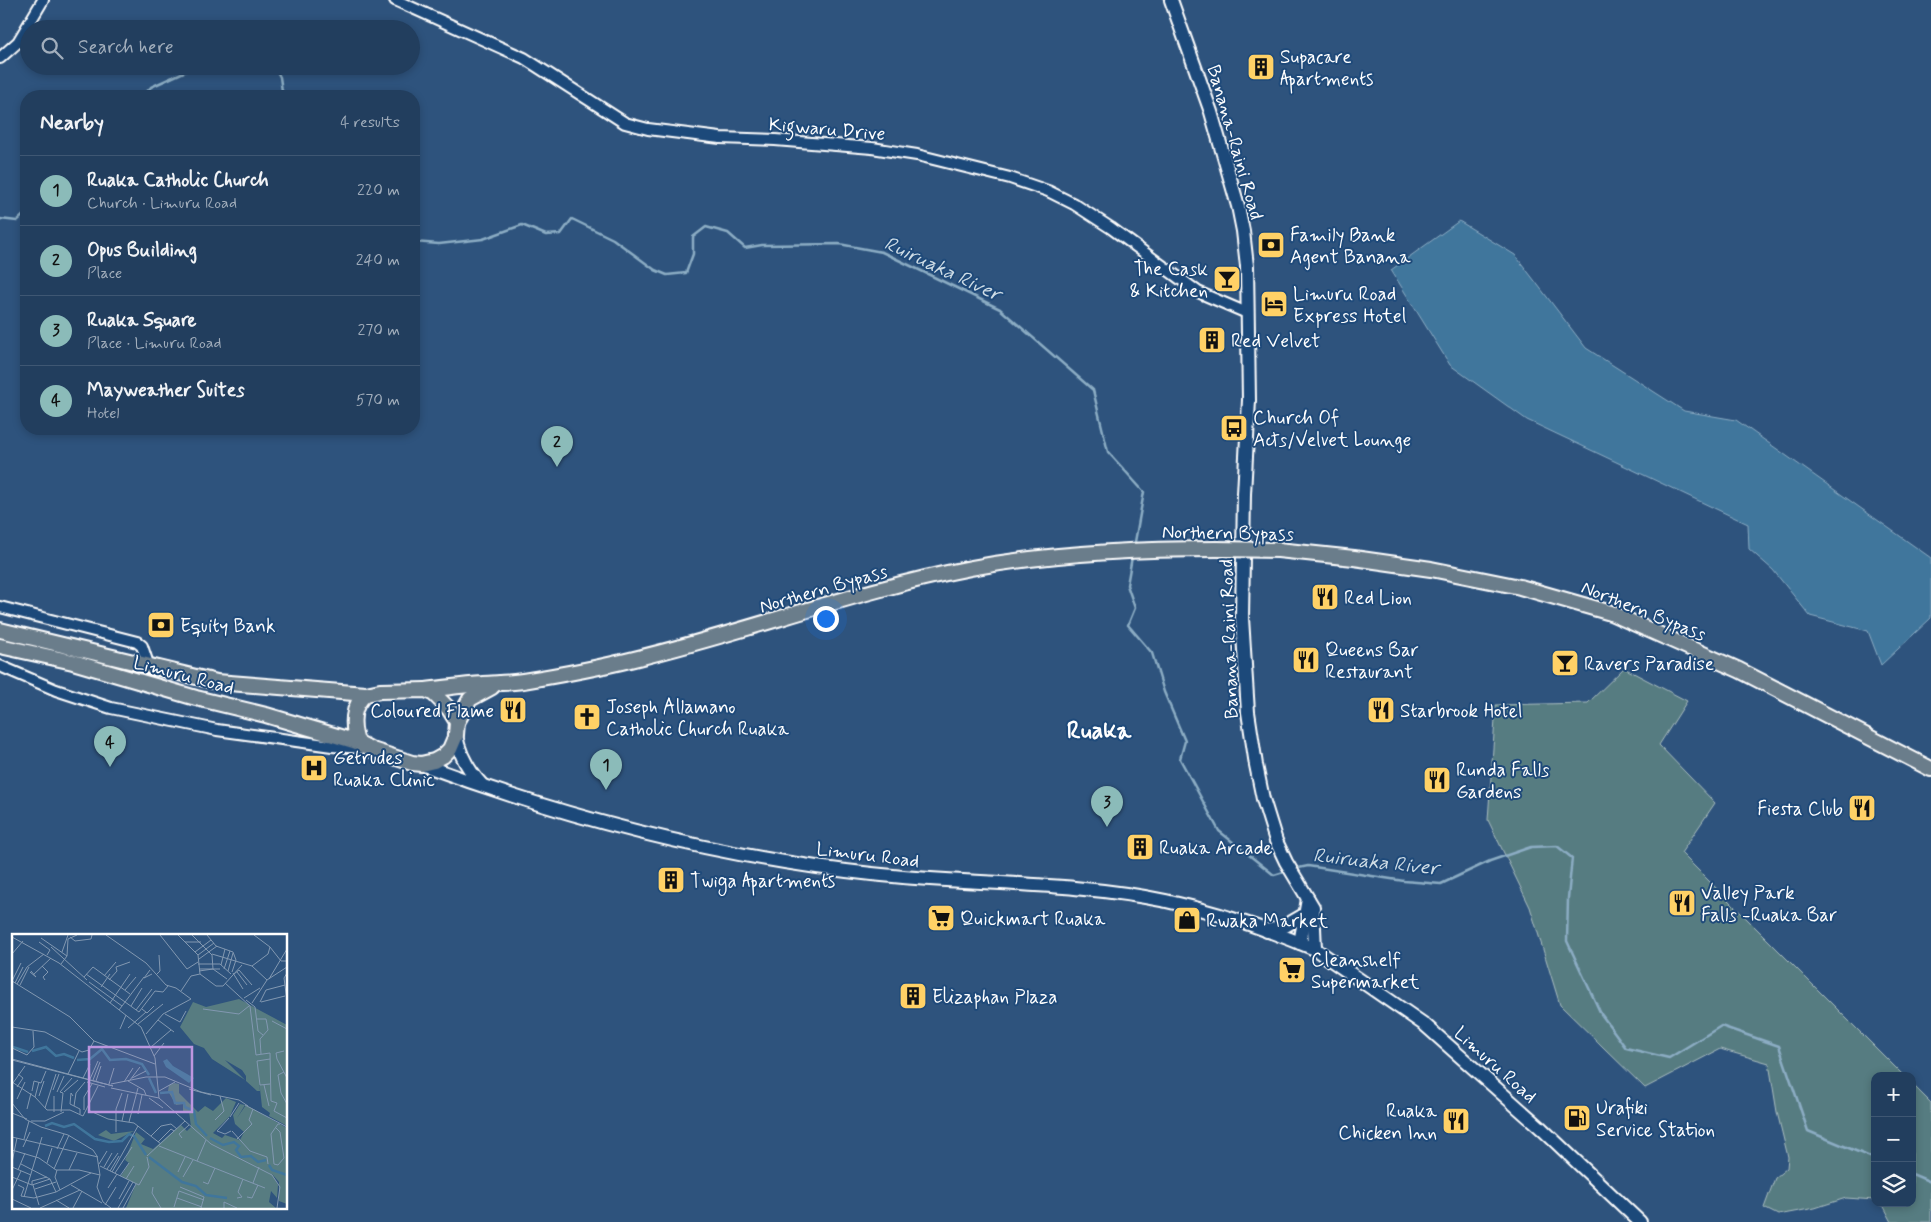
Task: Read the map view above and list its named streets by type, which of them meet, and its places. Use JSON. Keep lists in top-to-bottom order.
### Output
{
  "streets": {
    "main road": ["Banana-Raini Road", "Northern Bypass", "Limuru Road"],
    "street": ["Kigwaru Drive"]
  },
  "crossings": [
    ["Kigwaru Drive", "Banana-Raini Road"],
    ["Northern Bypass", "Limuru Road"]
  ],
  "districts": ["Ruaka"],
  "water": ["Ruiruaka River"],
  "places": {
    "building": [
      "Supacare Apartments",
      "Red Velvet",
      "Ruaka Arcade",
      "Twiga Apartments",
      "Elizaphan Plaza"
    ],
    "bank": ["Family Bank Agent Banana", "Equity Bank"],
    "bar": ["The Cask & Kitchen", "Ravers Paradise"],
    "hotel": ["Limuru Road Express Hotel"],
    "bus stop": ["Church Of Acts/Velvet Lounge"],
    "restaurant": [
      "Red Lion",
      "Queens Bar Restaurant",
      "Coloured Flame",
      "Starbrook Hotel",
      "Runda Falls Gardens",
      "Fiesta Club",
      "Valley Park Falls -Ruaka Bar",
      "Ruaka Chicken Inn"
    ],
    "church": ["Joseph Allamano Catholic Church Ruaka"],
    "hospital": ["Getrudes Ruaka Clinic"],
    "supermarket": ["Quickmart Ruaka", "Cleanshelf Supermarket"],
    "shop": ["Rwaka Market"],
    "fuel station": ["Urafiki Service Station"]
  },
  "page": {
    "search": "Search here",
    "heading": ["Nearby", "4 results"],
    "list": [
      {
        "mark": "1",
        "name": "Ruaka Catholic Church",
        "note": "Church · Limuru Road",
        "value": "220 m"
      },
      {
        "mark": "2",
        "name": "Opus Building",
        "note": "Place",
        "value": "240 m"
      },
      {
        "mark": "3",
        "name": "Ruaka Square",
        "note": "Place · Limuru Road",
        "value": "270 m"
      },
      {
        "mark": "4",
        "name": "Mayweather Suites",
        "note": "Hotel",
        "value": "570 m"
      }
    ],
    "pins": [
      "2",
      "4",
      "1",
      "3"
    ],
    "map_buttons": ["+", "−"]
  }
}
